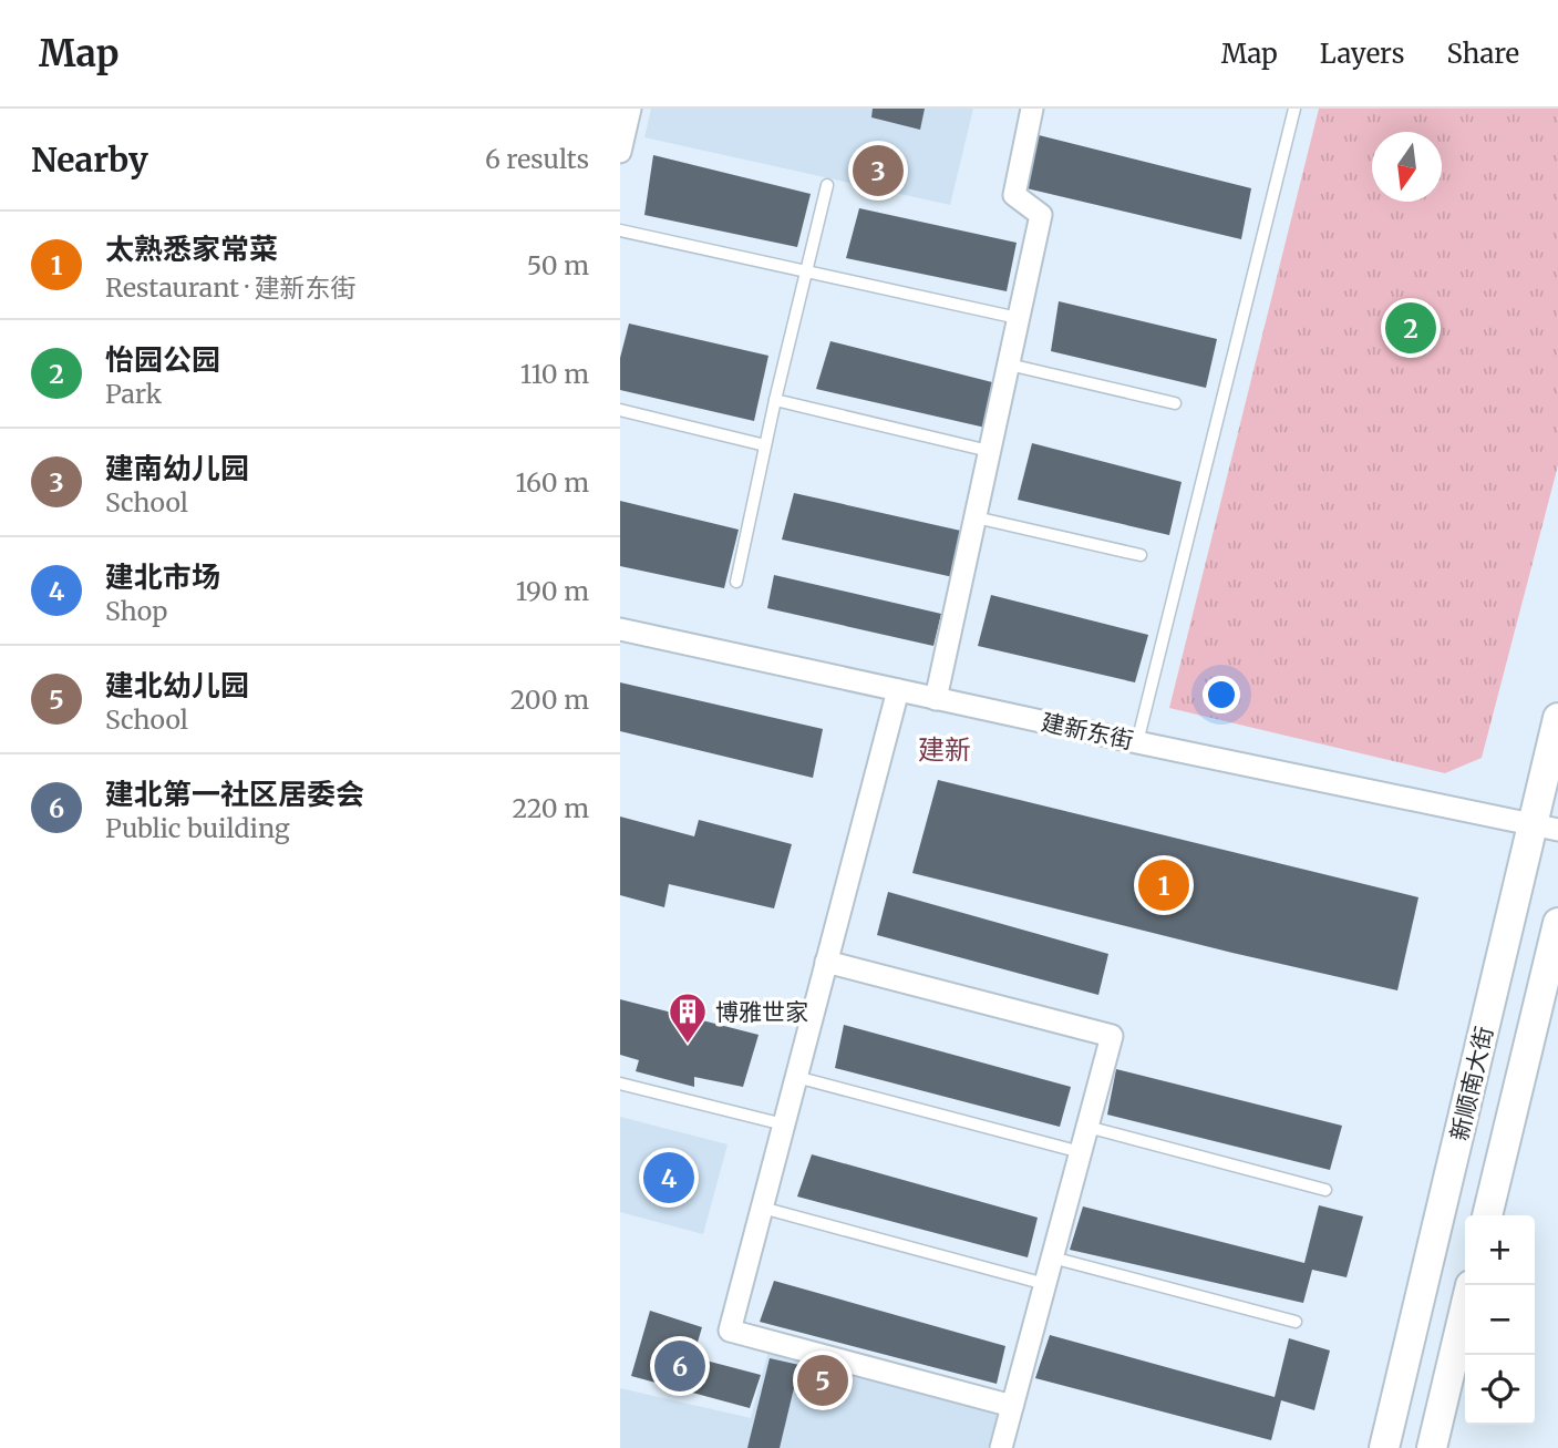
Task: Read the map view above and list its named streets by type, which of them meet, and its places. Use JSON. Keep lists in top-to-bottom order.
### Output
{
  "streets": {
    "main road": ["新顺南大街"],
    "street": ["建新东街"]
  },
  "crossings": [
    ["建新东街", "新顺南大街"]
  ],
  "districts": ["建新"],
  "places": {
    "building": ["博雅世家"]
  },
  "north": "bottom",
  "page": {
    "header": "Map",
    "nav": ["Map", "Layers", "Share"],
    "heading": ["Nearby", "6 results"],
    "pins": [
      "3",
      "2",
      "1",
      "4",
      "6",
      "5"
    ],
    "list": [
      {
        "mark": "1",
        "name": "太熟悉家常菜",
        "note": "Restaurant · 建新东街",
        "value": "50 m"
      },
      {
        "mark": "2",
        "name": "怡园公园",
        "note": "Park",
        "value": "110 m"
      },
      {
        "mark": "3",
        "name": "建南幼儿园",
        "note": "School",
        "value": "160 m"
      },
      {
        "mark": "4",
        "name": "建北市场",
        "note": "Shop",
        "value": "190 m"
      },
      {
        "mark": "5",
        "name": "建北幼儿园",
        "note": "School",
        "value": "200 m"
      },
      {
        "mark": "6",
        "name": "建北第一社区居委会",
        "note": "Public building",
        "value": "220 m"
      }
    ],
    "map_buttons": ["+", "−"]
  }
}
